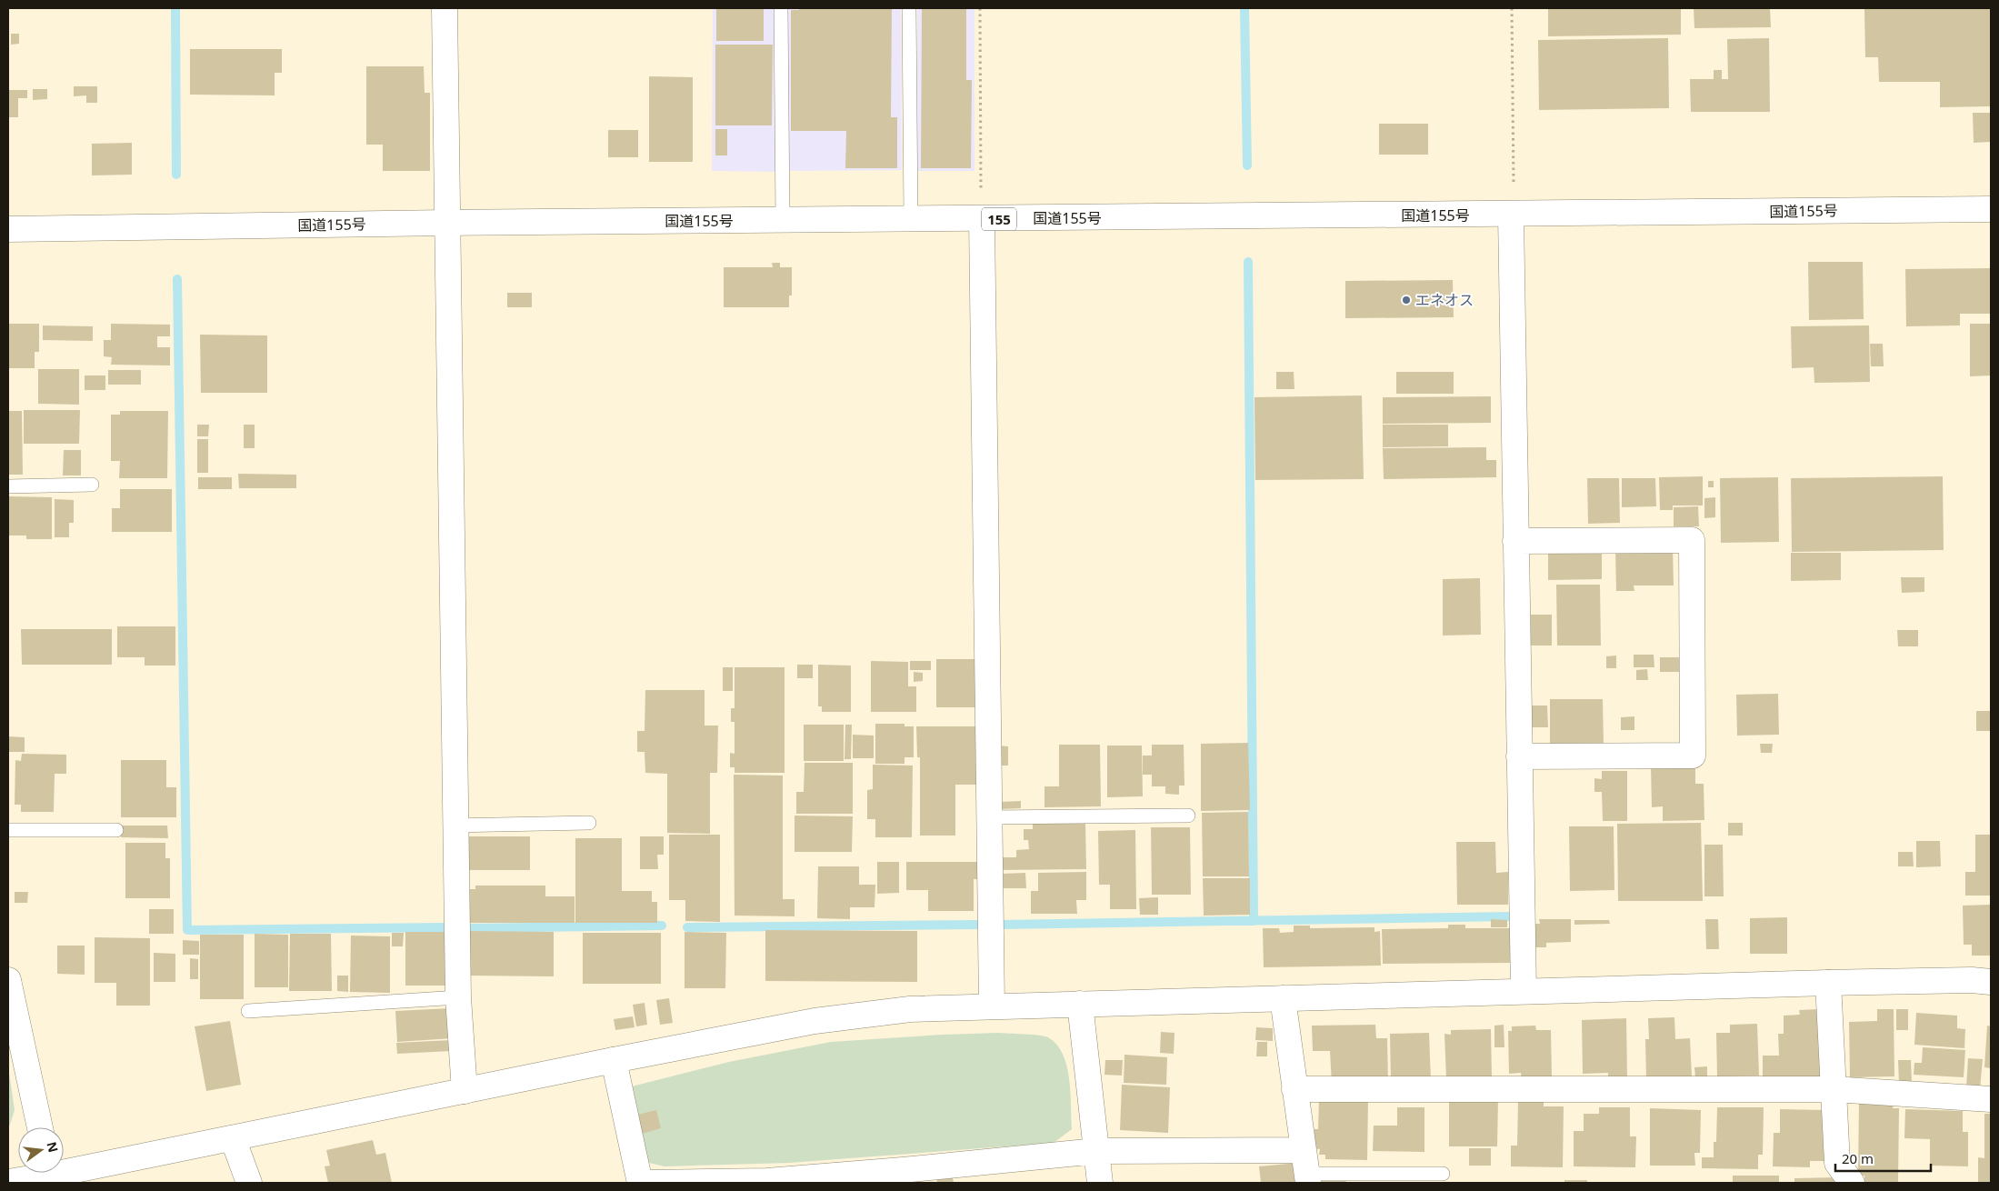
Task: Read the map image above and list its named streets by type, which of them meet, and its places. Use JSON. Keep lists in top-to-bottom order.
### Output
{
  "streets": {
    "main road": ["国道155号", "155"]
  },
  "places": ["エネオス"],
  "scale_bar": "20 m",
  "north": "right"
}
